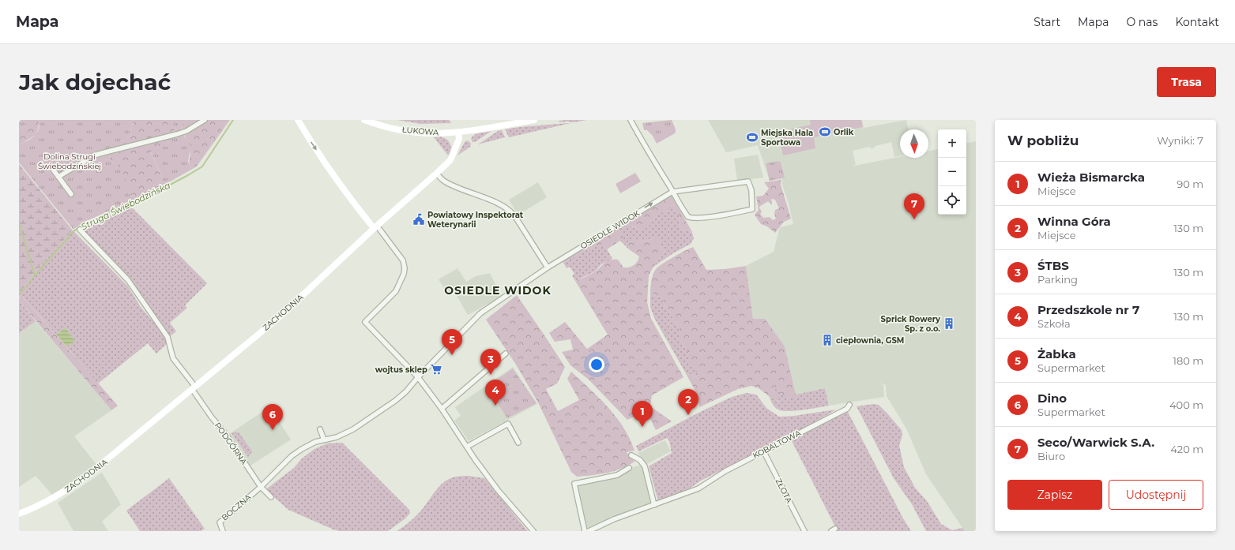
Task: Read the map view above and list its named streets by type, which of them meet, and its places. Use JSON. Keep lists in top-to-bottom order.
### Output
{
  "streets": {
    "street": [
      "ŁUKOWA",
      "OSIEDLE WIDOK",
      "ZACHODNIA",
      "PODGÓRNA",
      "KOBALTOWA",
      "ZŁOTA",
      "BOCZNA"
    ]
  },
  "crossings": [
    ["ŁUKOWA", "ZACHODNIA"],
    ["OSIEDLE WIDOK", "PODGÓRNA"],
    ["OSIEDLE WIDOK", "BOCZNA"],
    ["ZACHODNIA", "PODGÓRNA"],
    ["PODGÓRNA", "BOCZNA"],
    ["KOBALTOWA", "ZŁOTA"]
  ],
  "districts": ["OSIEDLE WIDOK"],
  "water": ["Struga Świebodzińska"],
  "parks": ["Dolina Strugi Świebodzińskiej"],
  "places": {
    "sports": ["Orlik", "Miejska Hala Sportowa"],
    "public building": ["Powiatowy Inspektorat Weterynarii"],
    "building": ["Sprick Rowery Sp. z o.o.", "ciepłownia, GSM"],
    "supermarket": ["wojtus sklep"]
  },
  "north": "bottom",
  "page": {
    "header": "Mapa",
    "nav": [
      "Start",
      "Mapa",
      "O nas",
      "Kontakt"
    ],
    "buttons": [
      "Trasa",
      ["Zapisz", "Udostępnij"]
    ],
    "title": "Jak dojechać",
    "heading": ["W pobliżu", "Wyniki: 7"],
    "map_buttons": ["+", "−"],
    "list": [
      {
        "mark": "1",
        "name": "Wieża Bismarcka",
        "note": "Miejsce",
        "value": "90 m"
      },
      {
        "mark": "2",
        "name": "Winna Góra",
        "note": "Miejsce",
        "value": "130 m"
      },
      {
        "mark": "3",
        "name": "ŚTBS",
        "note": "Parking",
        "value": "130 m"
      },
      {
        "mark": "4",
        "name": "Przedszkole nr 7",
        "note": "Szkoła",
        "value": "130 m"
      },
      {
        "mark": "5",
        "name": "Żabka",
        "note": "Supermarket",
        "value": "180 m"
      },
      {
        "mark": "6",
        "name": "Dino",
        "note": "Supermarket",
        "value": "400 m"
      },
      {
        "mark": "7",
        "name": "Seco/Warwick S.A.",
        "note": "Biuro",
        "value": "420 m"
      }
    ],
    "pins": [
      "7",
      "5",
      "3",
      "4",
      "2",
      "1",
      "6"
    ]
  }
}
